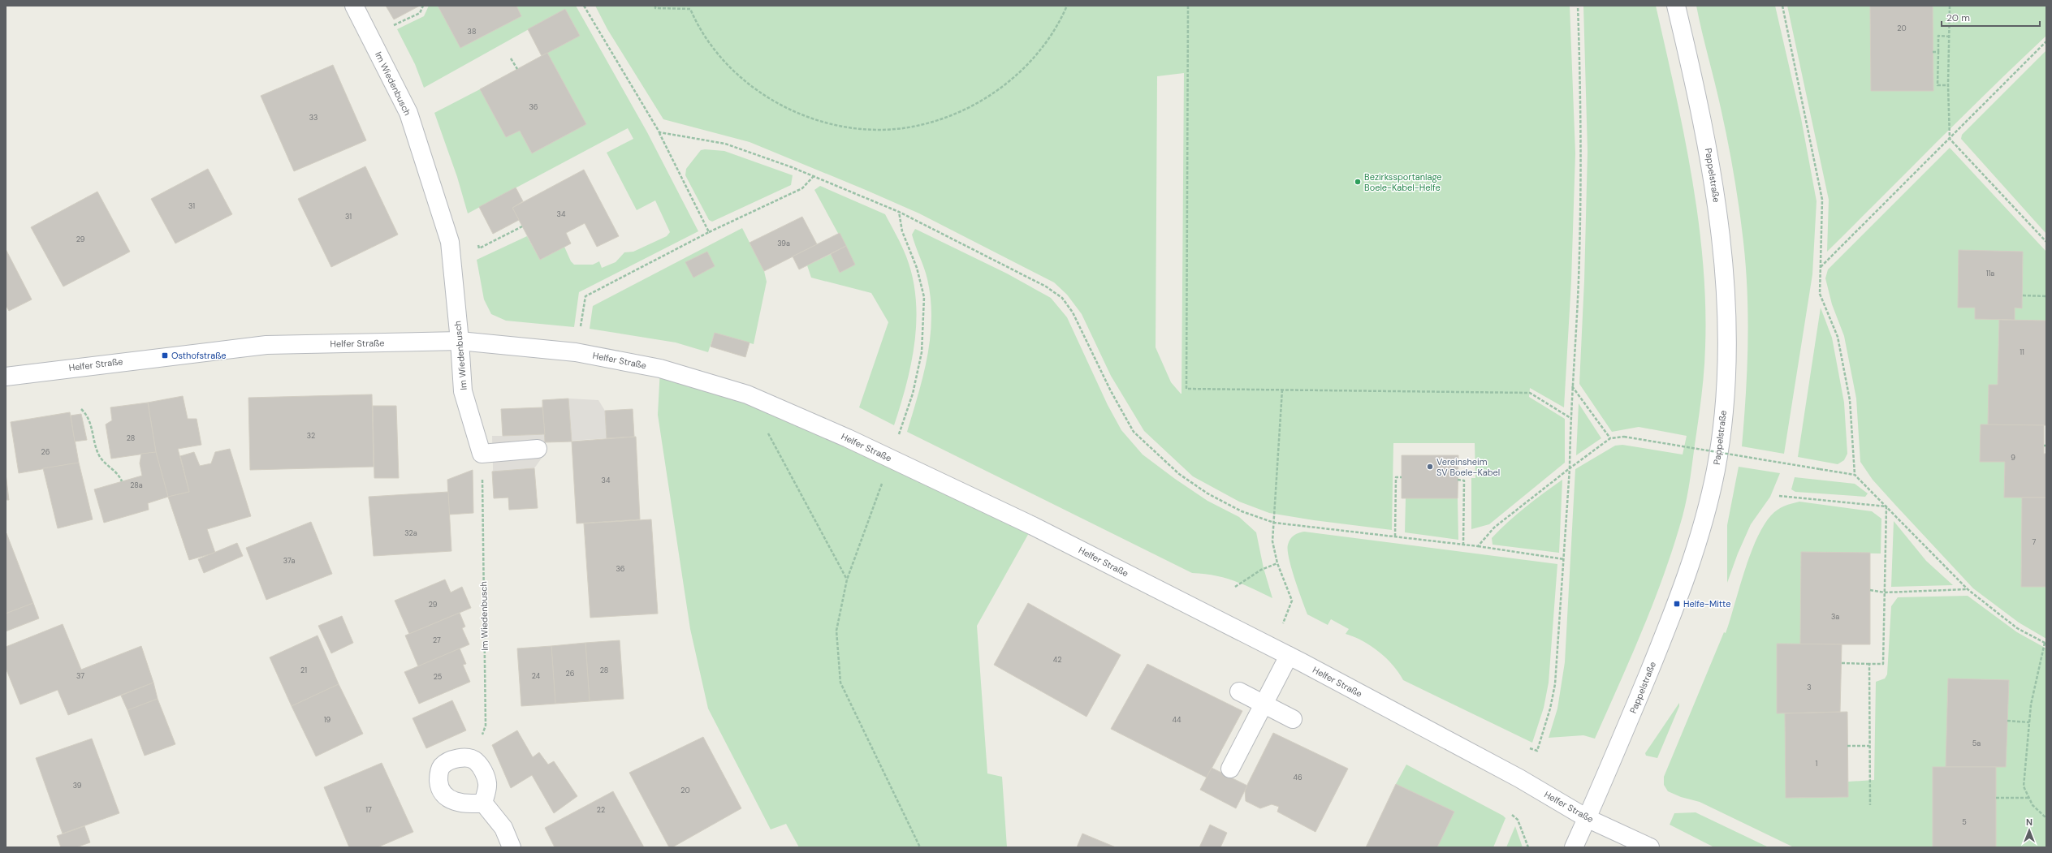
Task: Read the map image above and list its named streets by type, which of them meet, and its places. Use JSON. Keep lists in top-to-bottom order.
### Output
{
  "streets": {
    "street": ["Im Wiedenbusch", "Pappelstraße", "Helfer Straße"]
  },
  "crossings": [
    ["Im Wiedenbusch", "Helfer Straße"],
    ["Pappelstraße", "Helfer Straße"]
  ],
  "places": {
    "other": ["Bezirkssportanlage Boele-Kabel-Helfe", "Vereinsheim SV Boele-Kabel"],
    "transit": ["Osthofstraße", "Helfe-Mitte"]
  },
  "house_numbers": [
    "20",
    "38",
    "36",
    "33",
    "31",
    "34",
    "31",
    "29",
    "39a",
    "11a",
    "11",
    "32",
    "28",
    "26",
    "9",
    "34",
    "28a",
    "32a",
    "7",
    "37a",
    "36",
    "29",
    "3a",
    "27",
    "42",
    "21",
    "28",
    "26",
    "37",
    "24",
    "25",
    "3",
    "19",
    "44",
    "5a",
    "1",
    "46",
    "39",
    "20",
    "17",
    "22",
    "5"
  ],
  "scale_bar": "20 m",
  "north": "top"
}
